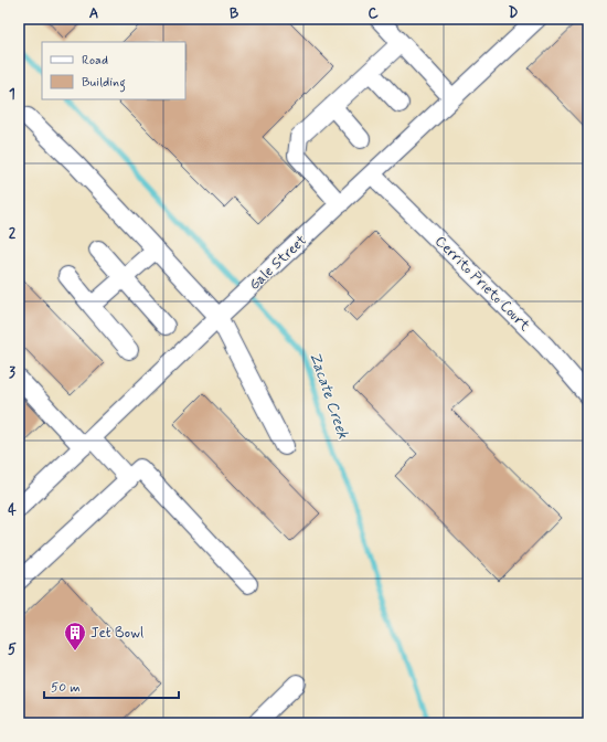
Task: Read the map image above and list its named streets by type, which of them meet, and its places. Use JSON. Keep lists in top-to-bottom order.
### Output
{
  "streets": {
    "street": ["Gale Street", "Cerrito Prieto Court"]
  },
  "crossings": [
    ["Gale Street", "Cerrito Prieto Court"]
  ],
  "water": ["Zacate Creek"],
  "places": {
    "building": ["Jet Bowl"]
  },
  "legend": ["Road", "Building"],
  "scale_bar": "50 m",
  "grid": {
    "columns": [
      "A",
      "B",
      "C",
      "D"
    ],
    "rows": [
      "1",
      "2",
      "3",
      "4",
      "5"
    ]
  }
}
